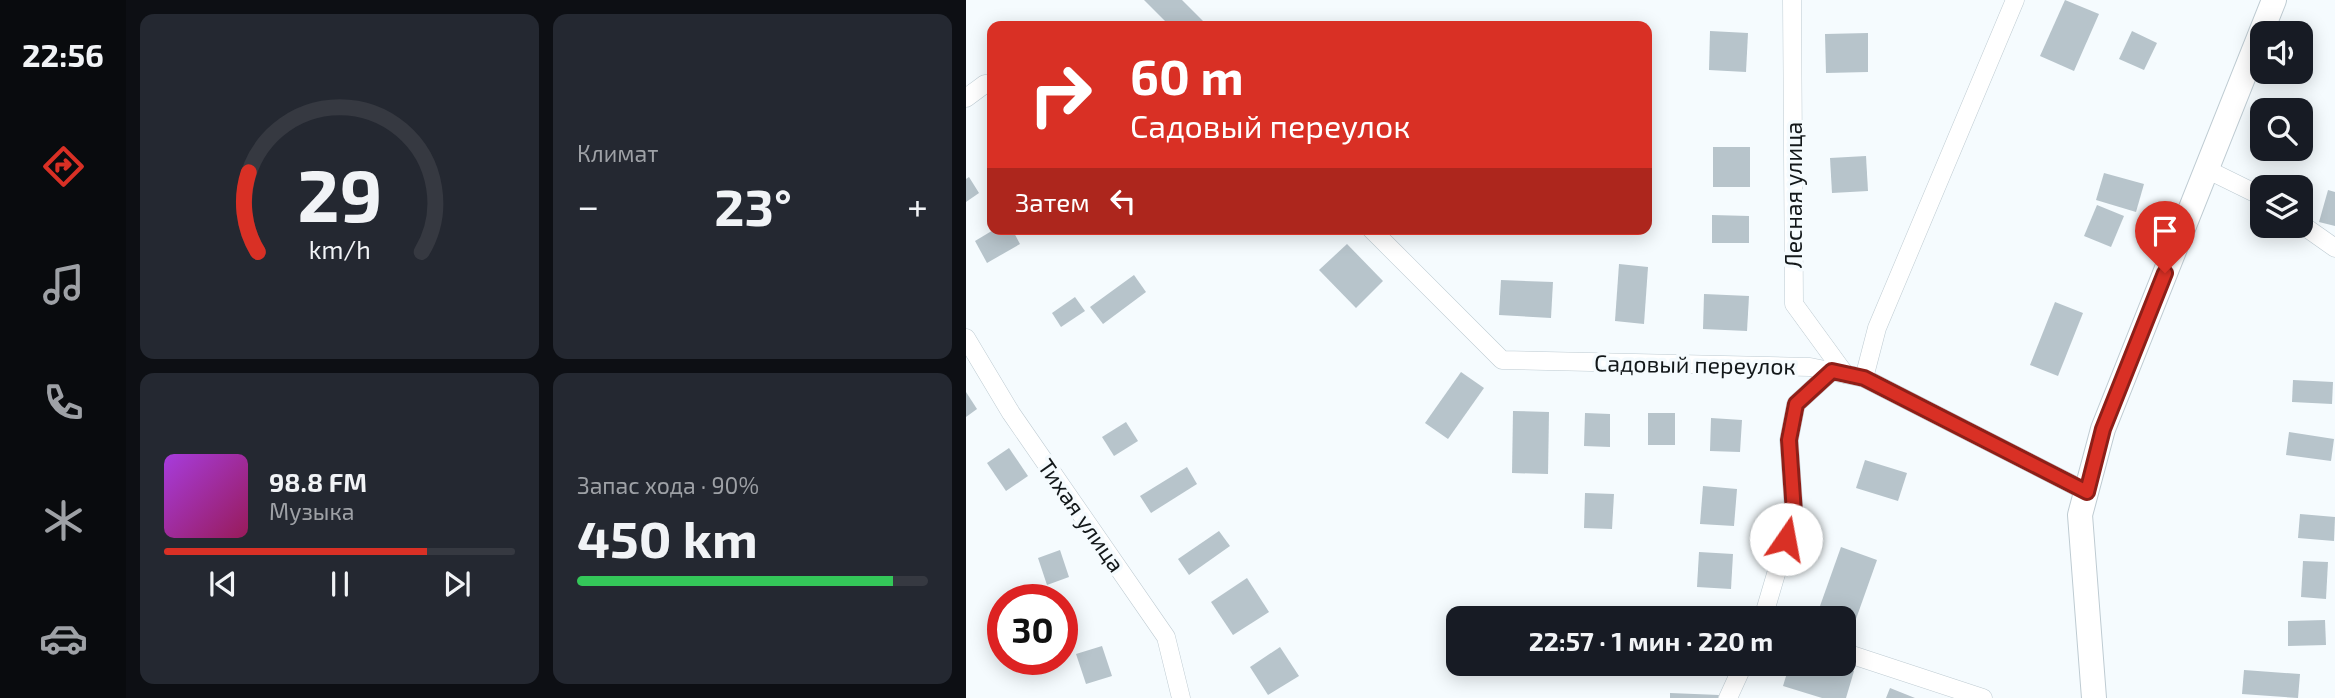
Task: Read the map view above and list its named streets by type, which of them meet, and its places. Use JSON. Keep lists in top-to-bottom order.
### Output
{
  "streets": {
    "street": ["Лесная улица", "Садовый переулок", "Тихая улица"]
  },
  "crossings": [
    ["Лесная улица", "Садовый переулок"]
  ],
  "page": {
    "tabs": "22:56",
    "tile": [
      "Климат",
      ["Запас хода · 90%", "450 km"]
    ],
    "turn": ["60 m", "Садовый переулок"],
    "then": "Затем",
    "heat": ["−", "23°", "+"],
    "song": ["98.8 FM", "Музыка"],
    "limit": "30",
    "trip": "22:57 · 1 мин · 220 m",
    "gauge": ["29", "km/h"]
  }
}
